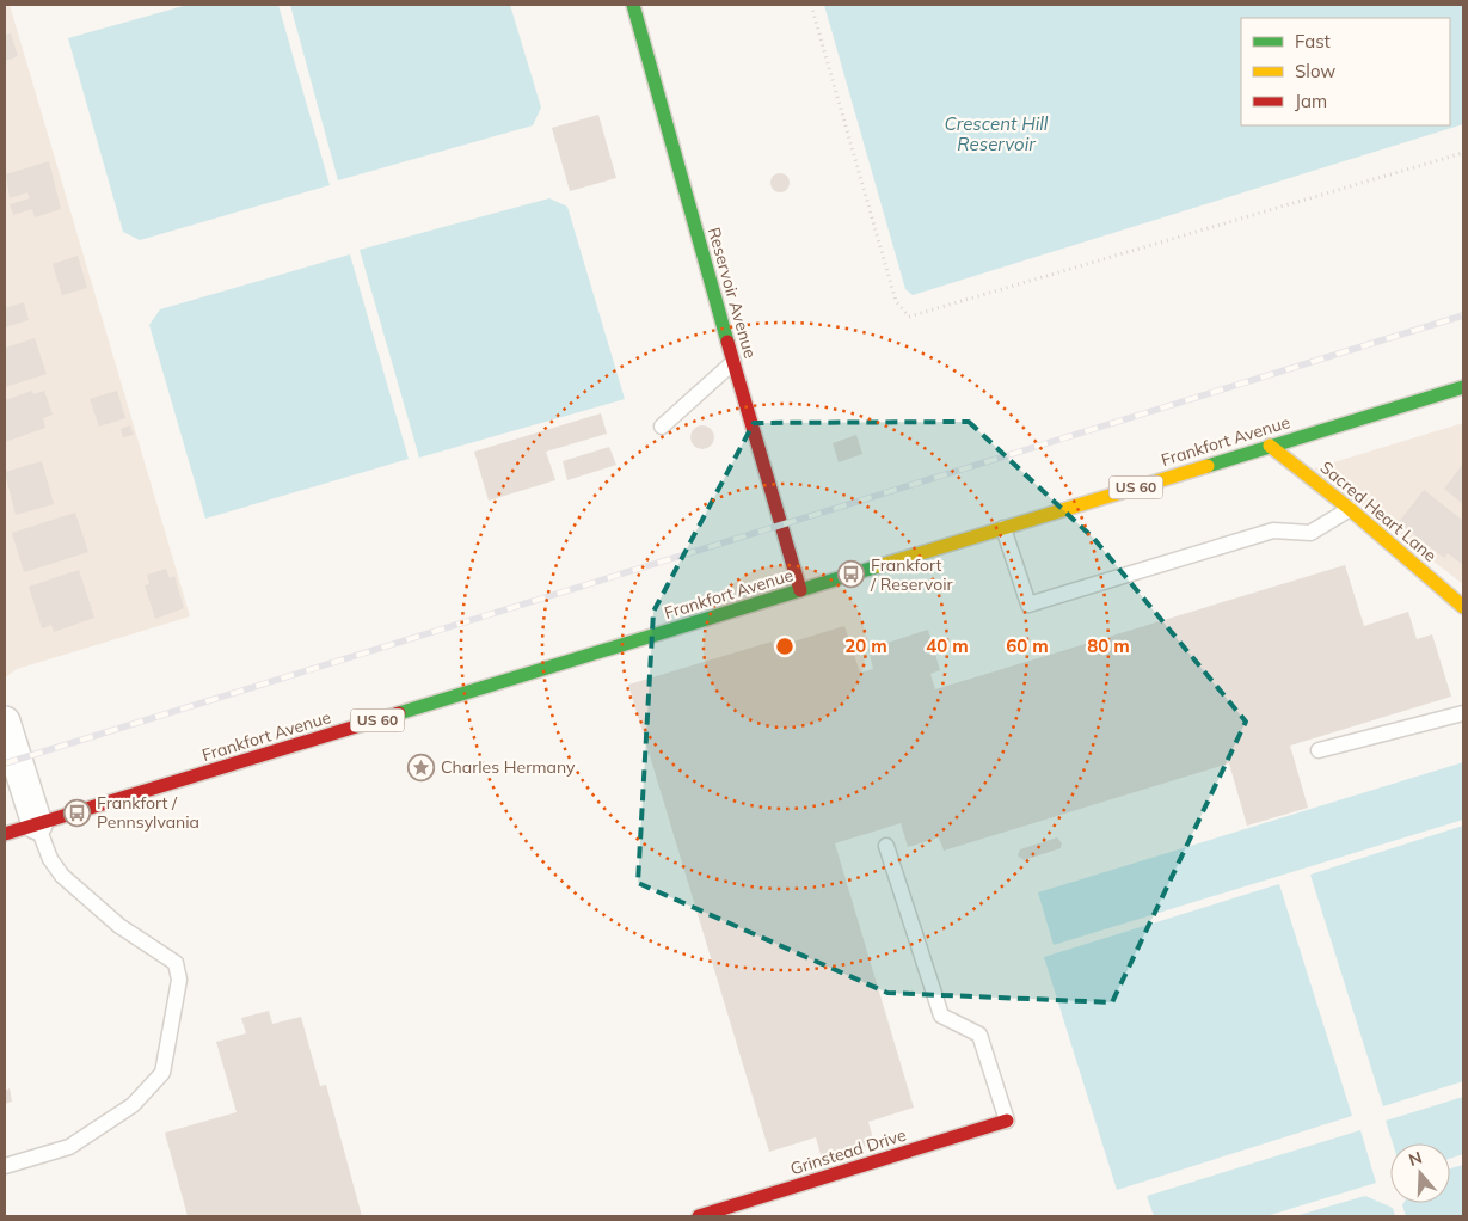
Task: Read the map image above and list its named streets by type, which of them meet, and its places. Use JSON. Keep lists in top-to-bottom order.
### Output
{
  "streets": {
    "main road": [
      "Reservoir Avenue",
      "Frankfort Avenue",
      "US 60",
      "Sacred Heart Lane",
      "Grinstead Drive"
    ]
  },
  "crossings": [
    ["Reservoir Avenue", "Frankfort Avenue"],
    ["Frankfort Avenue", "Sacred Heart Lane"]
  ],
  "water": ["Crescent Hill Reservoir"],
  "places": {
    "bus stop": ["Frankfort / Reservoir", "Frankfort / Pennsylvania"],
    "place": ["Charles Hermany"]
  },
  "legend": ["Fast", "Slow", "Jam"],
  "north": "top",
  "rings": [
    "20 m",
    "40 m",
    "60 m",
    "80 m"
  ]
}
